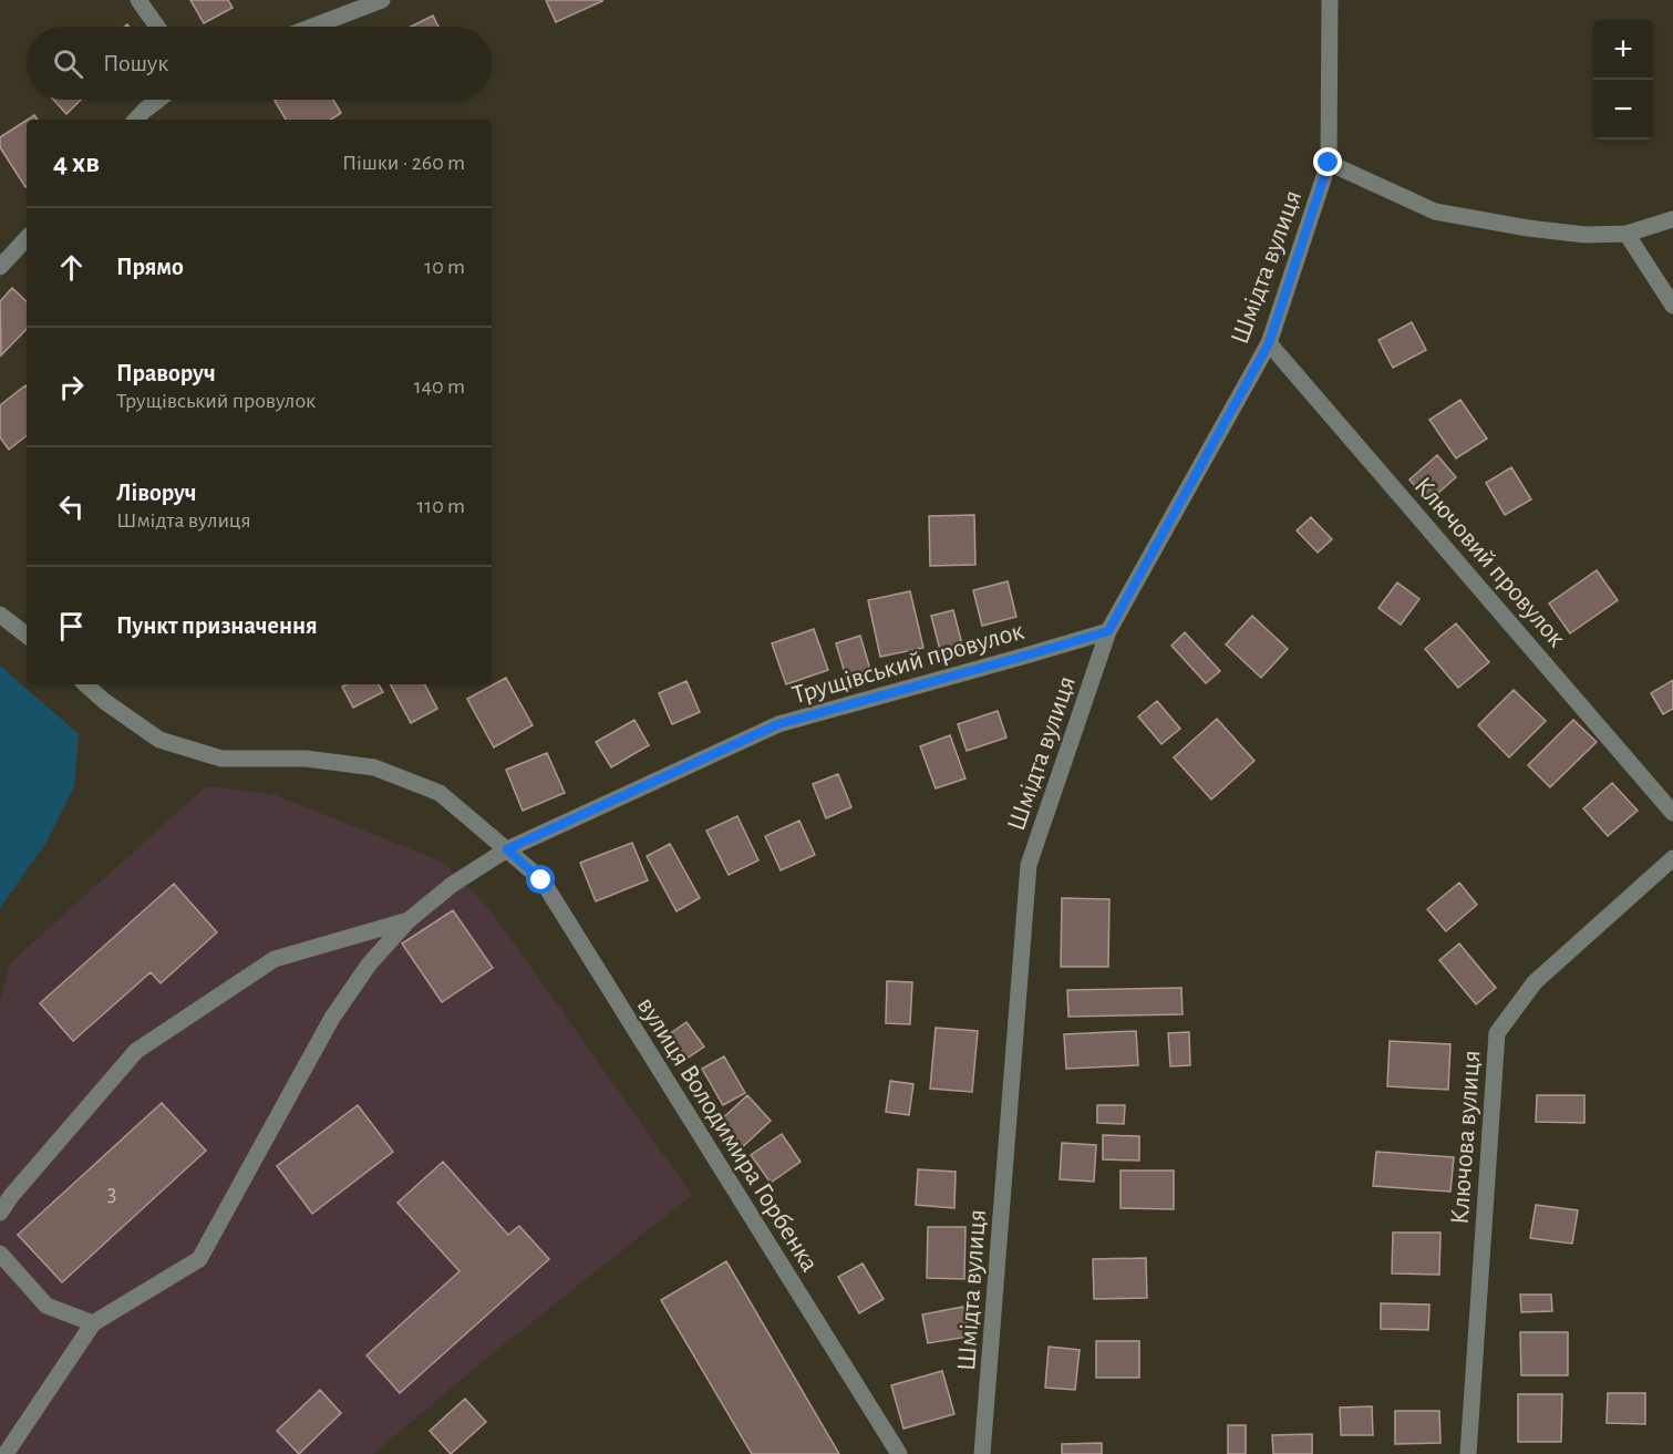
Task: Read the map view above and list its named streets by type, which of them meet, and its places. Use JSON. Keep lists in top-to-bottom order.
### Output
{
  "streets": {
    "street": [
      "Шмідта вулиця",
      "Ключовий провулок",
      "Трущівський провулок",
      "вулиця Володимира Горбенка",
      "Ключова вулиця"
    ]
  },
  "crossings": [
    ["Шмідта вулиця", "Ключовий провулок"],
    ["Шмідта вулиця", "Трущівський провулок"],
    ["Трущівський провулок", "вулиця Володимира Горбенка"]
  ],
  "house_numbers": ["3"],
  "page": {
    "map_buttons": ["+", "−"],
    "search": "Пошук",
    "heading": ["4 хв", "Пішки · 260 m"],
    "list": [
      ["Прямо", "10 m"],
      ["Праворуч", "Трущівський провулок", "140 m"],
      ["Ліворуч", "Шмідта вулиця", "110 m"],
      "Пункт призначення"
    ]
  }
}
